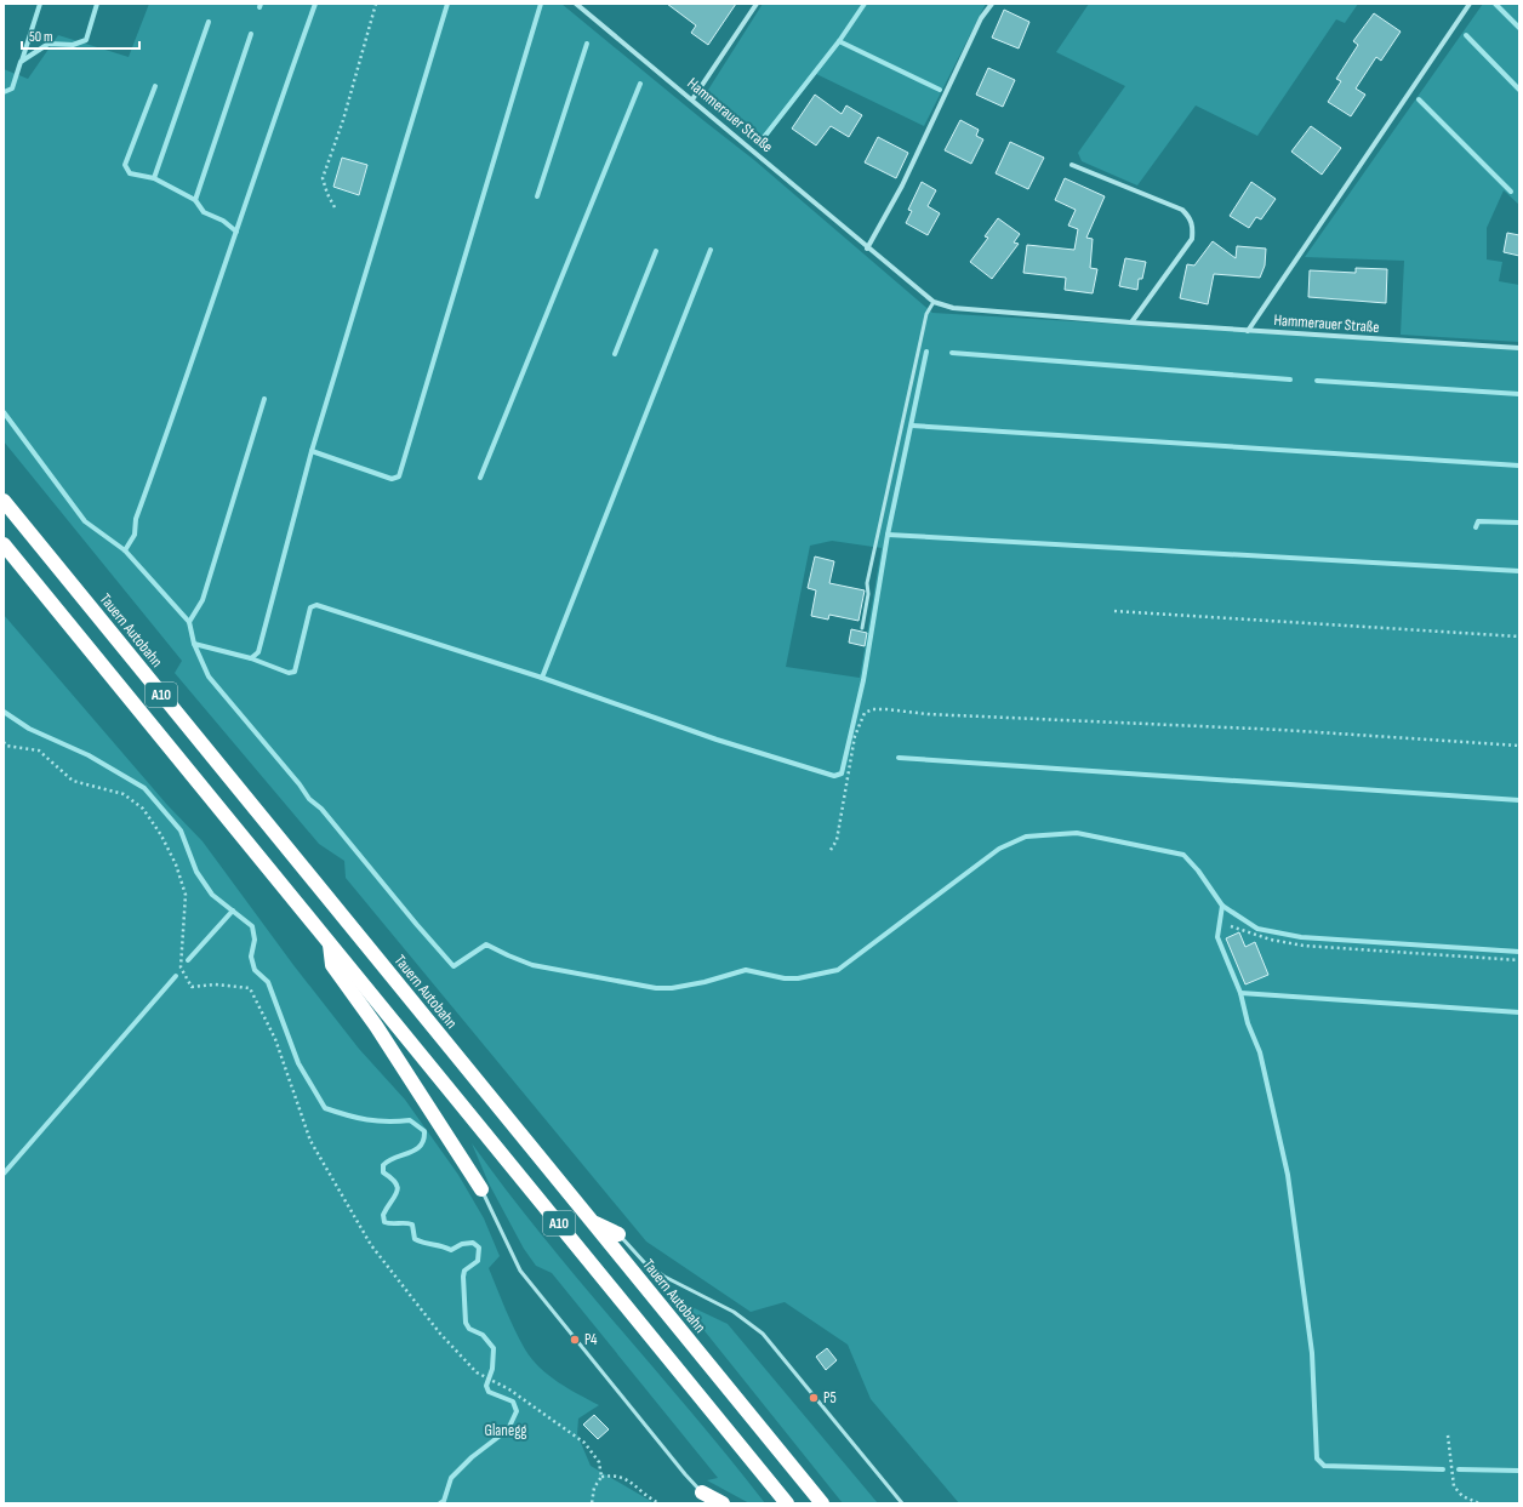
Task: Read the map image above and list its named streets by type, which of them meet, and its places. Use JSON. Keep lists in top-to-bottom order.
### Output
{
  "streets": {
    "highway": ["Tauern Autobahn", "A10"],
    "street": ["Hammerauer Straße"]
  },
  "parks": ["Glanegg"],
  "places": ["P4", "P5"],
  "scale_bar": "50 m"
}
